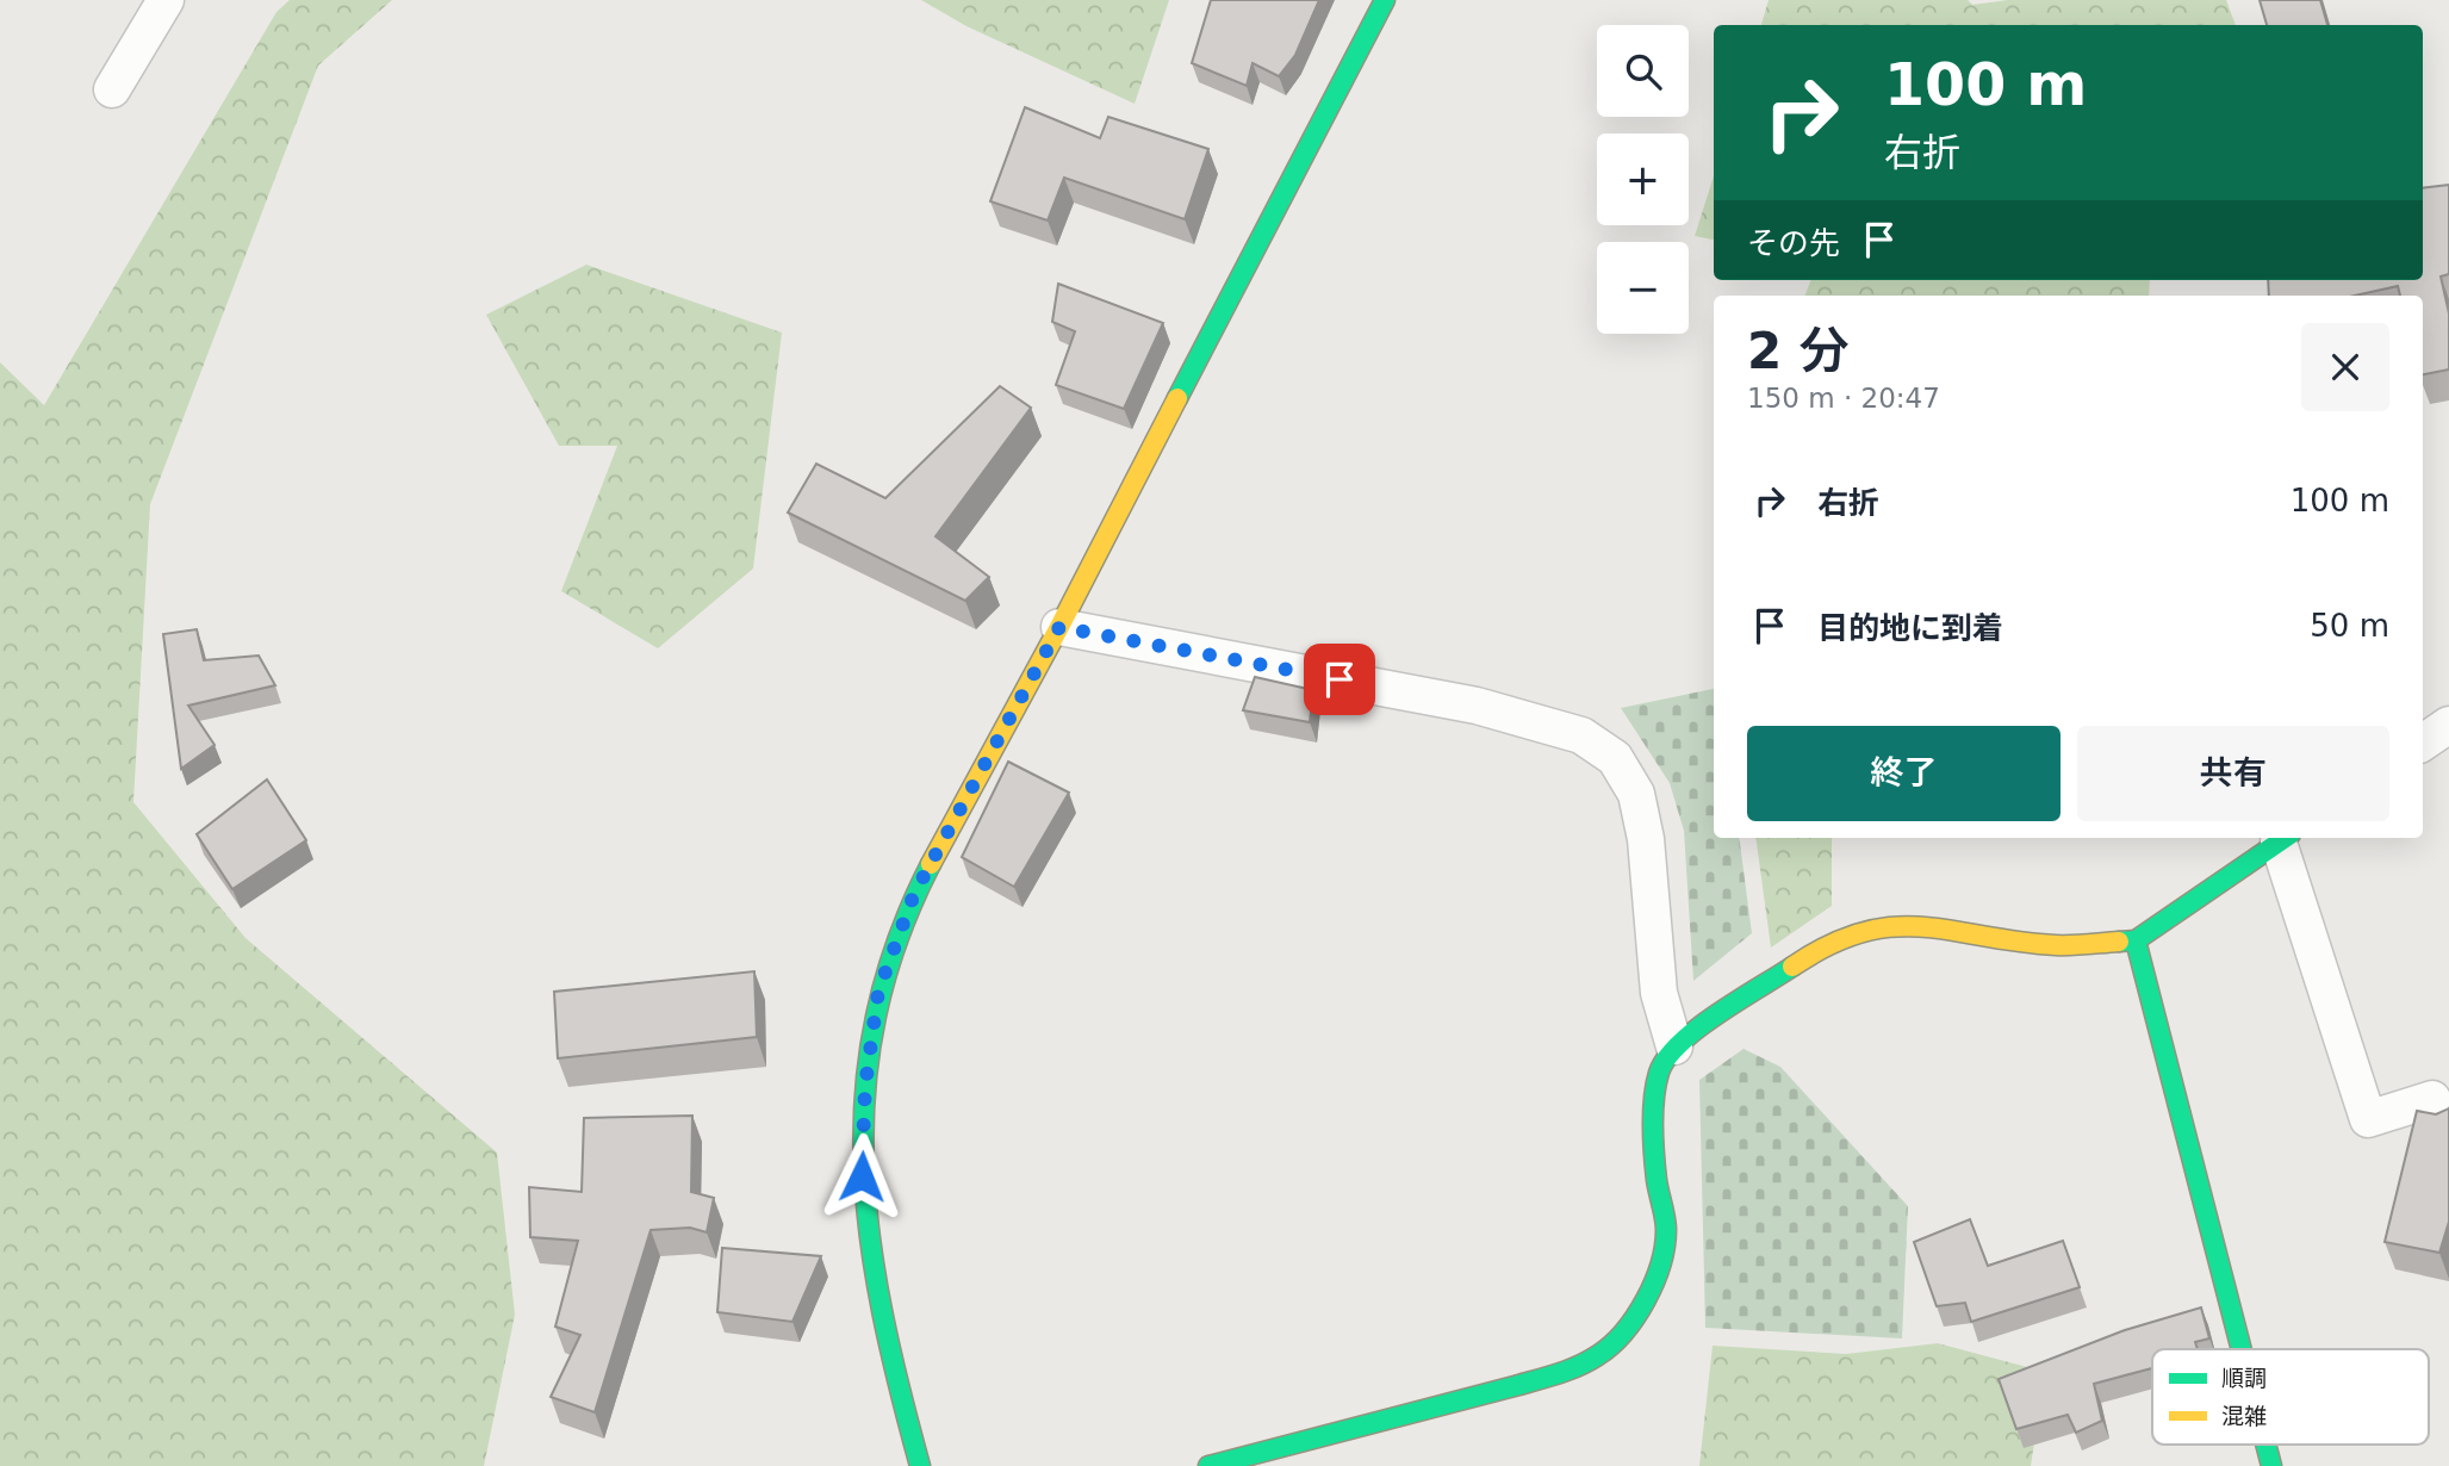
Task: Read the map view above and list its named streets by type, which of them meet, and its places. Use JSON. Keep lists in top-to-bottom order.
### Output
{
  "legend": ["順調", "混雑"],
  "page": {
    "map_buttons": ["+", "−"],
    "turn": ["100 m", "右折"],
    "then": "その先",
    "heading": ["2 分", "150 m · 20:47"],
    "list": [
      {
        "name": "右折",
        "value": "100 m"
      },
      {
        "name": "目的地に到着",
        "value": "50 m"
      }
    ],
    "buttons": ["終了", "共有"]
  }
}
